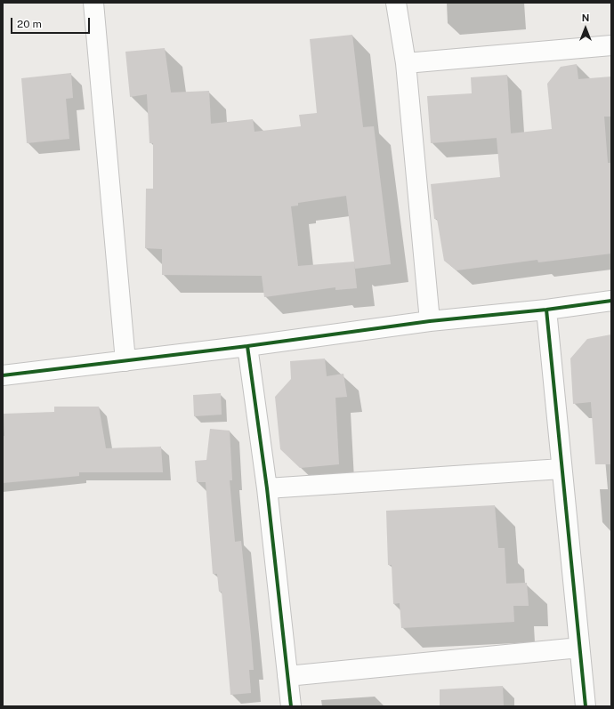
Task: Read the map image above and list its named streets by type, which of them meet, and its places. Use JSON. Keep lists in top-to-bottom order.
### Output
{
  "scale_bar": "20 m",
  "north": "top"
}
